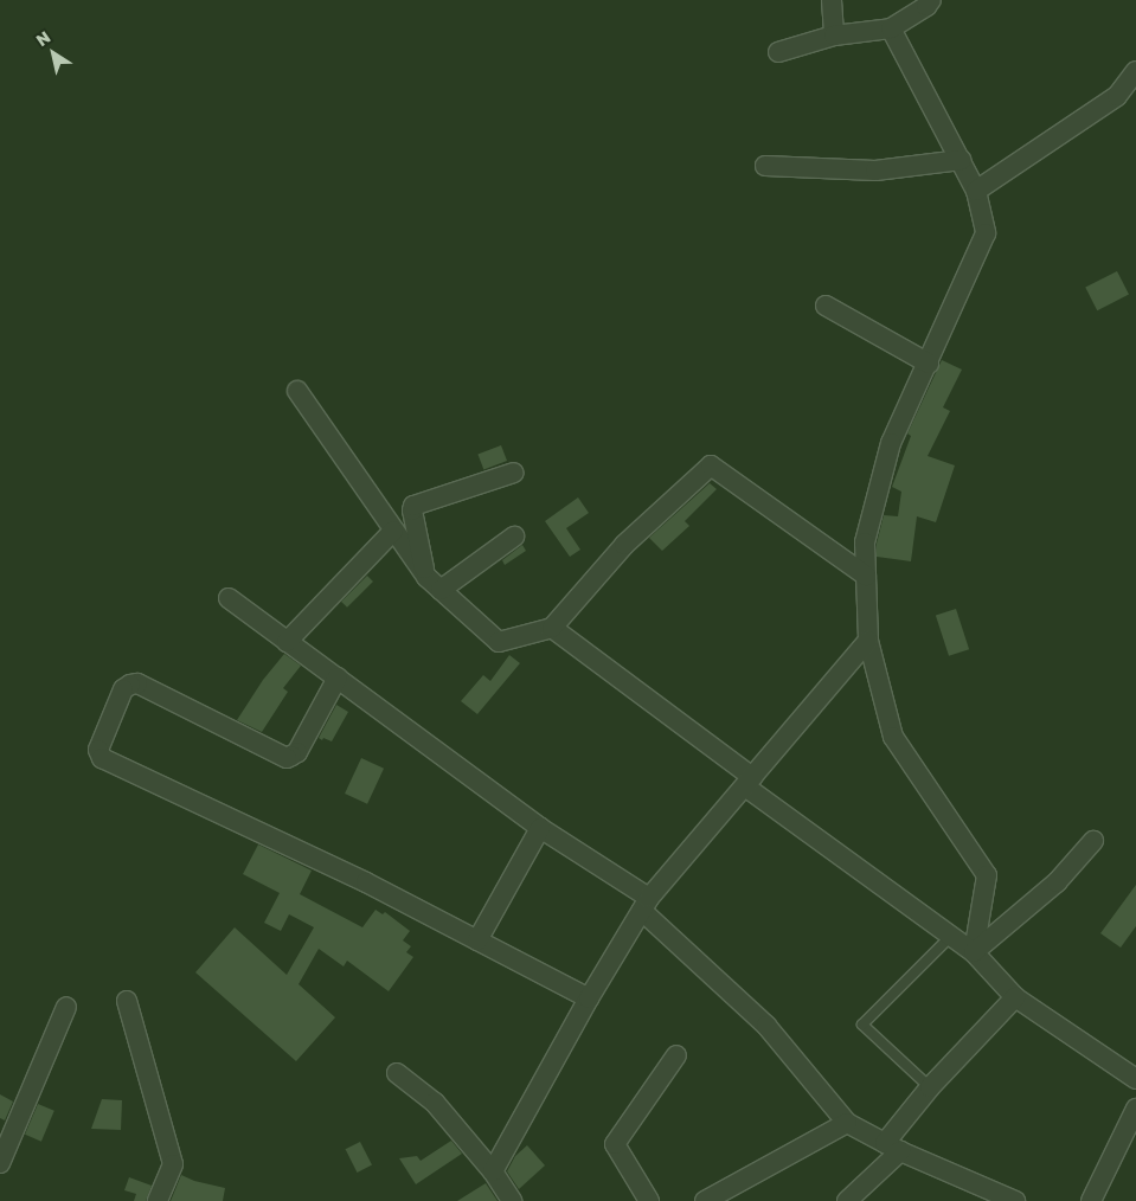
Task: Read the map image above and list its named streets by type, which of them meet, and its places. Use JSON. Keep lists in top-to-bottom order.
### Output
{
  "north": "top left"
}
